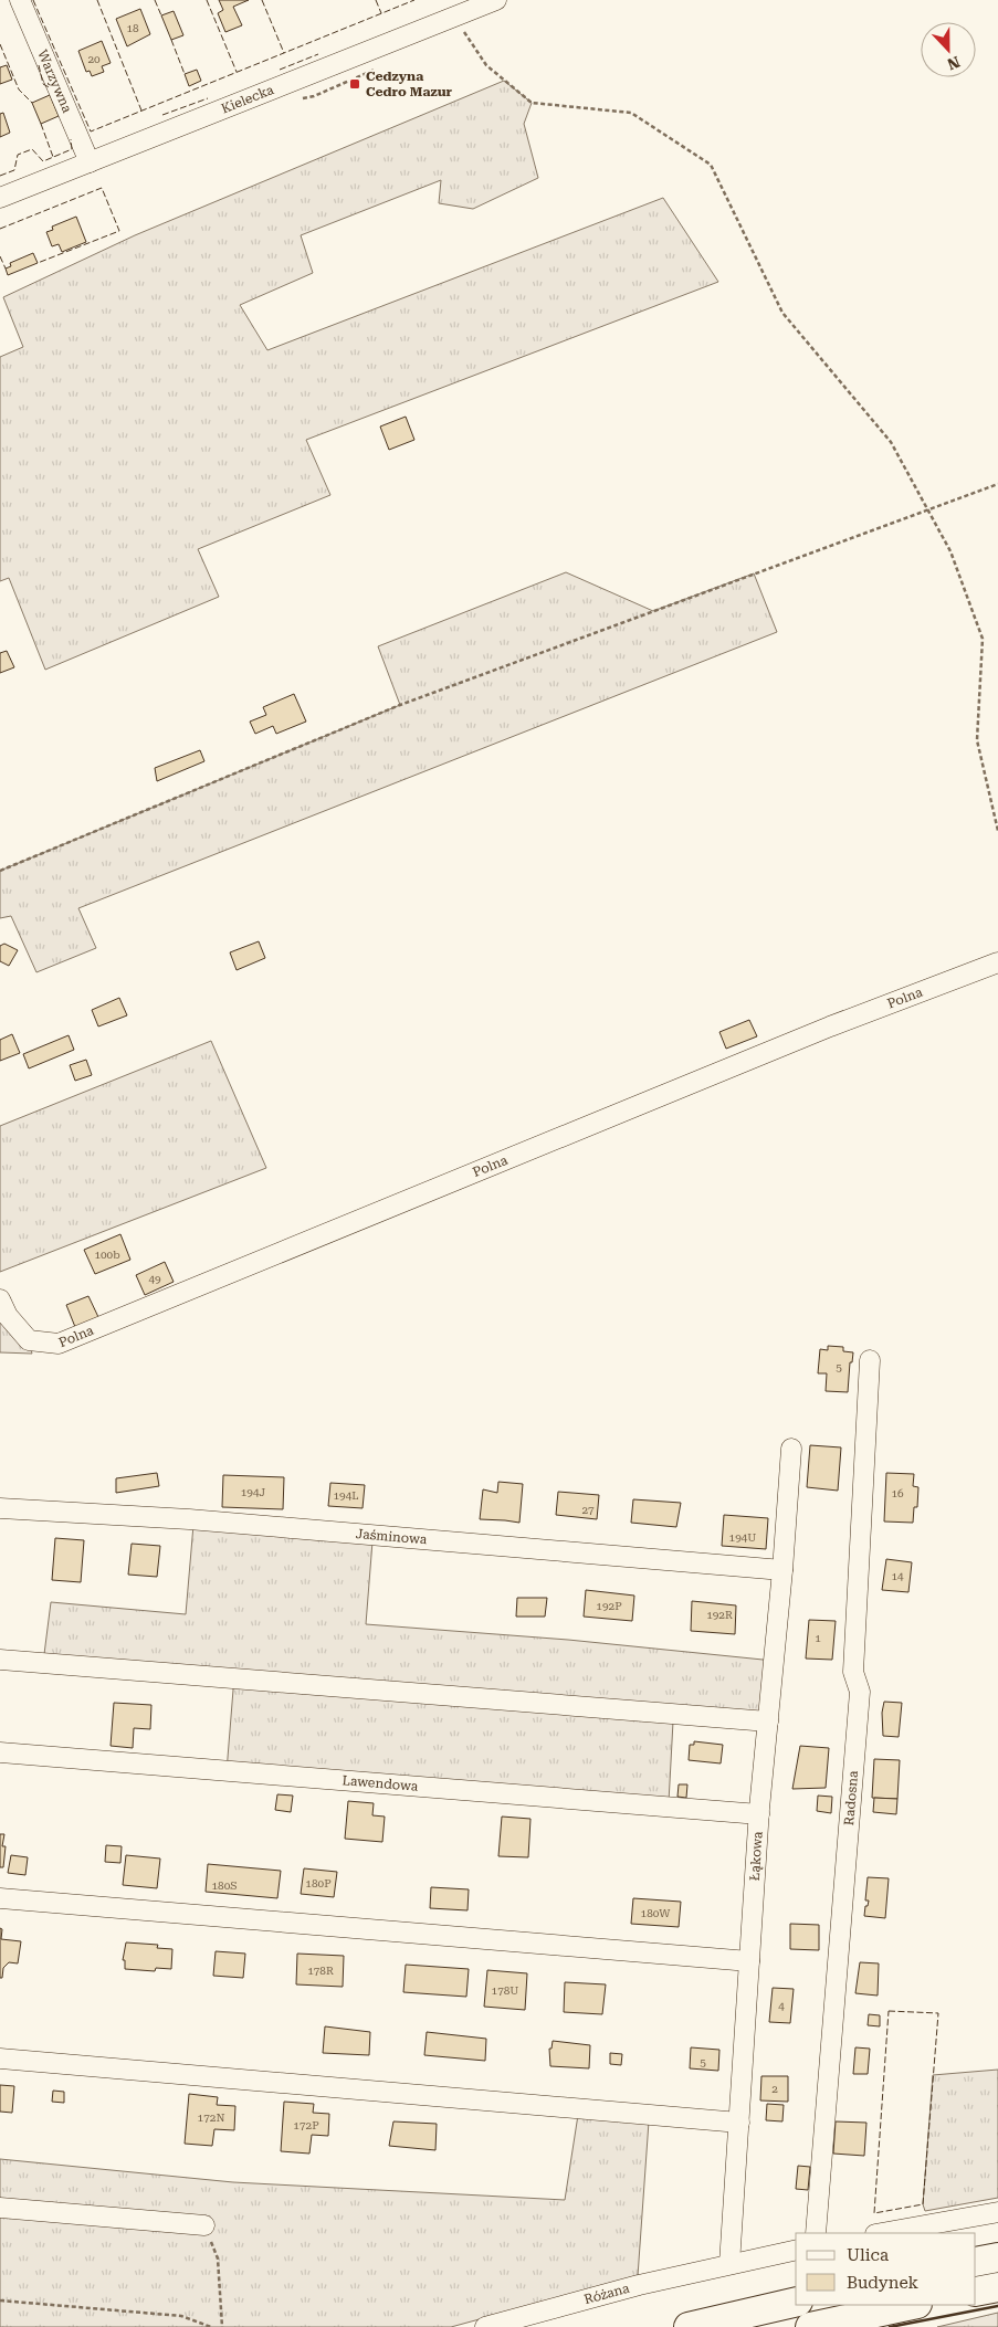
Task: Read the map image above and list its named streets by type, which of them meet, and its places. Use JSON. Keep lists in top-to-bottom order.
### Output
{
  "streets": {
    "street": [
      "Warzywna",
      "Kielecka",
      "Polna",
      "Jaśminowa",
      "Lawendowa",
      "Radosna",
      "Łąkowa",
      "Różana"
    ]
  },
  "crossings": [
    ["Warzywna", "Kielecka"],
    ["Jaśminowa", "Łąkowa"],
    ["Lawendowa", "Łąkowa"],
    ["Łąkowa", "Różana"]
  ],
  "places": {
    "transit": ["Cedzyna Cedro Mazur"]
  },
  "house_numbers": [
    "18",
    "20",
    "100b",
    "49",
    "5",
    "194J",
    "16",
    "194L",
    "27",
    "194U",
    "14",
    "192P",
    "192R",
    "1",
    "180P",
    "180S",
    "180W",
    "178R",
    "178U",
    "4",
    "5",
    "2",
    "172N",
    "172P"
  ],
  "legend": ["Ulica", "Budynek"],
  "north": "bottom"
}
